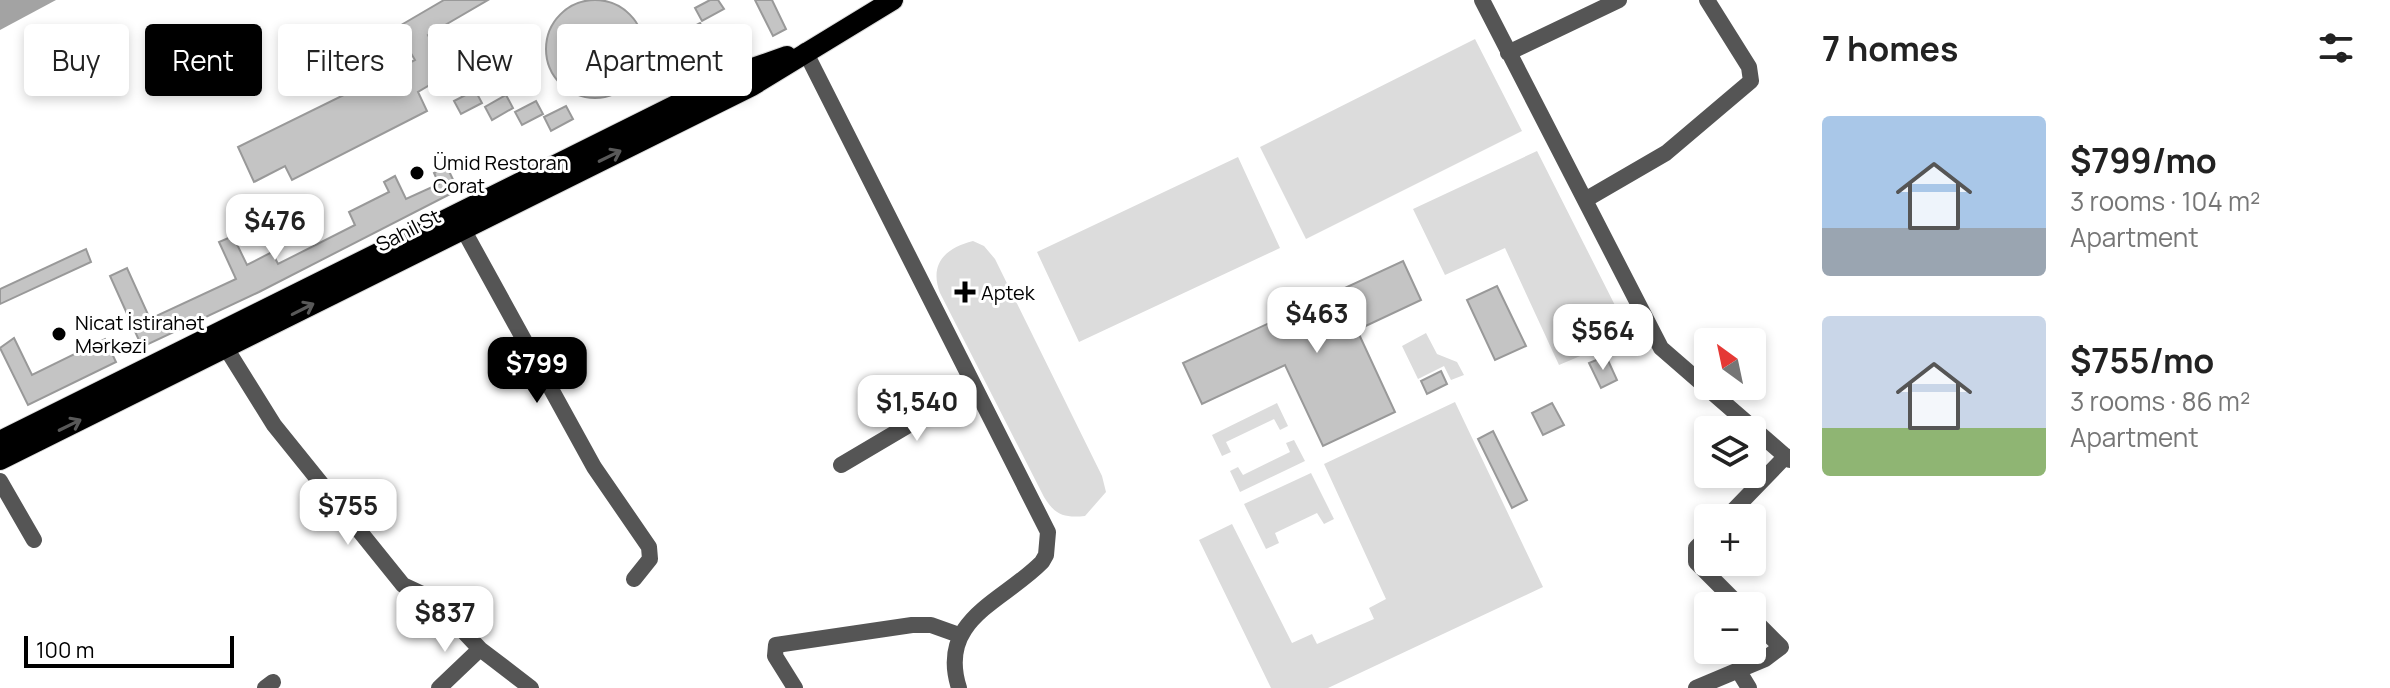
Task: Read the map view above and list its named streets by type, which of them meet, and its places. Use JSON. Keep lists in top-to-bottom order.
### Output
{
  "streets": {
    "main road": ["Sahil St"]
  },
  "places": {
    "other": ["Ümid Restoran Corat", "Nicat İstirahət Mərkəzi"],
    "health": ["Aptek"]
  },
  "scale_bar": "100 m",
  "north": "top left",
  "page": {
    "heading": "7 homes",
    "chip": [
      "Buy",
      "Rent",
      "Filters",
      "New",
      "Apartment"
    ],
    "list": [
      {
        "name": "$799/mo",
        "note": "3 rooms · 104 m² · Apartment"
      },
      {
        "name": "$755/mo",
        "note": "3 rooms · 86 m² · Apartment"
      }
    ],
    "price": [
      "$476",
      "$463",
      "$564",
      "$799",
      "$1,540",
      "$755",
      "$837"
    ],
    "map_buttons": ["+", "−"],
    "scale": "100 m"
  }
}
